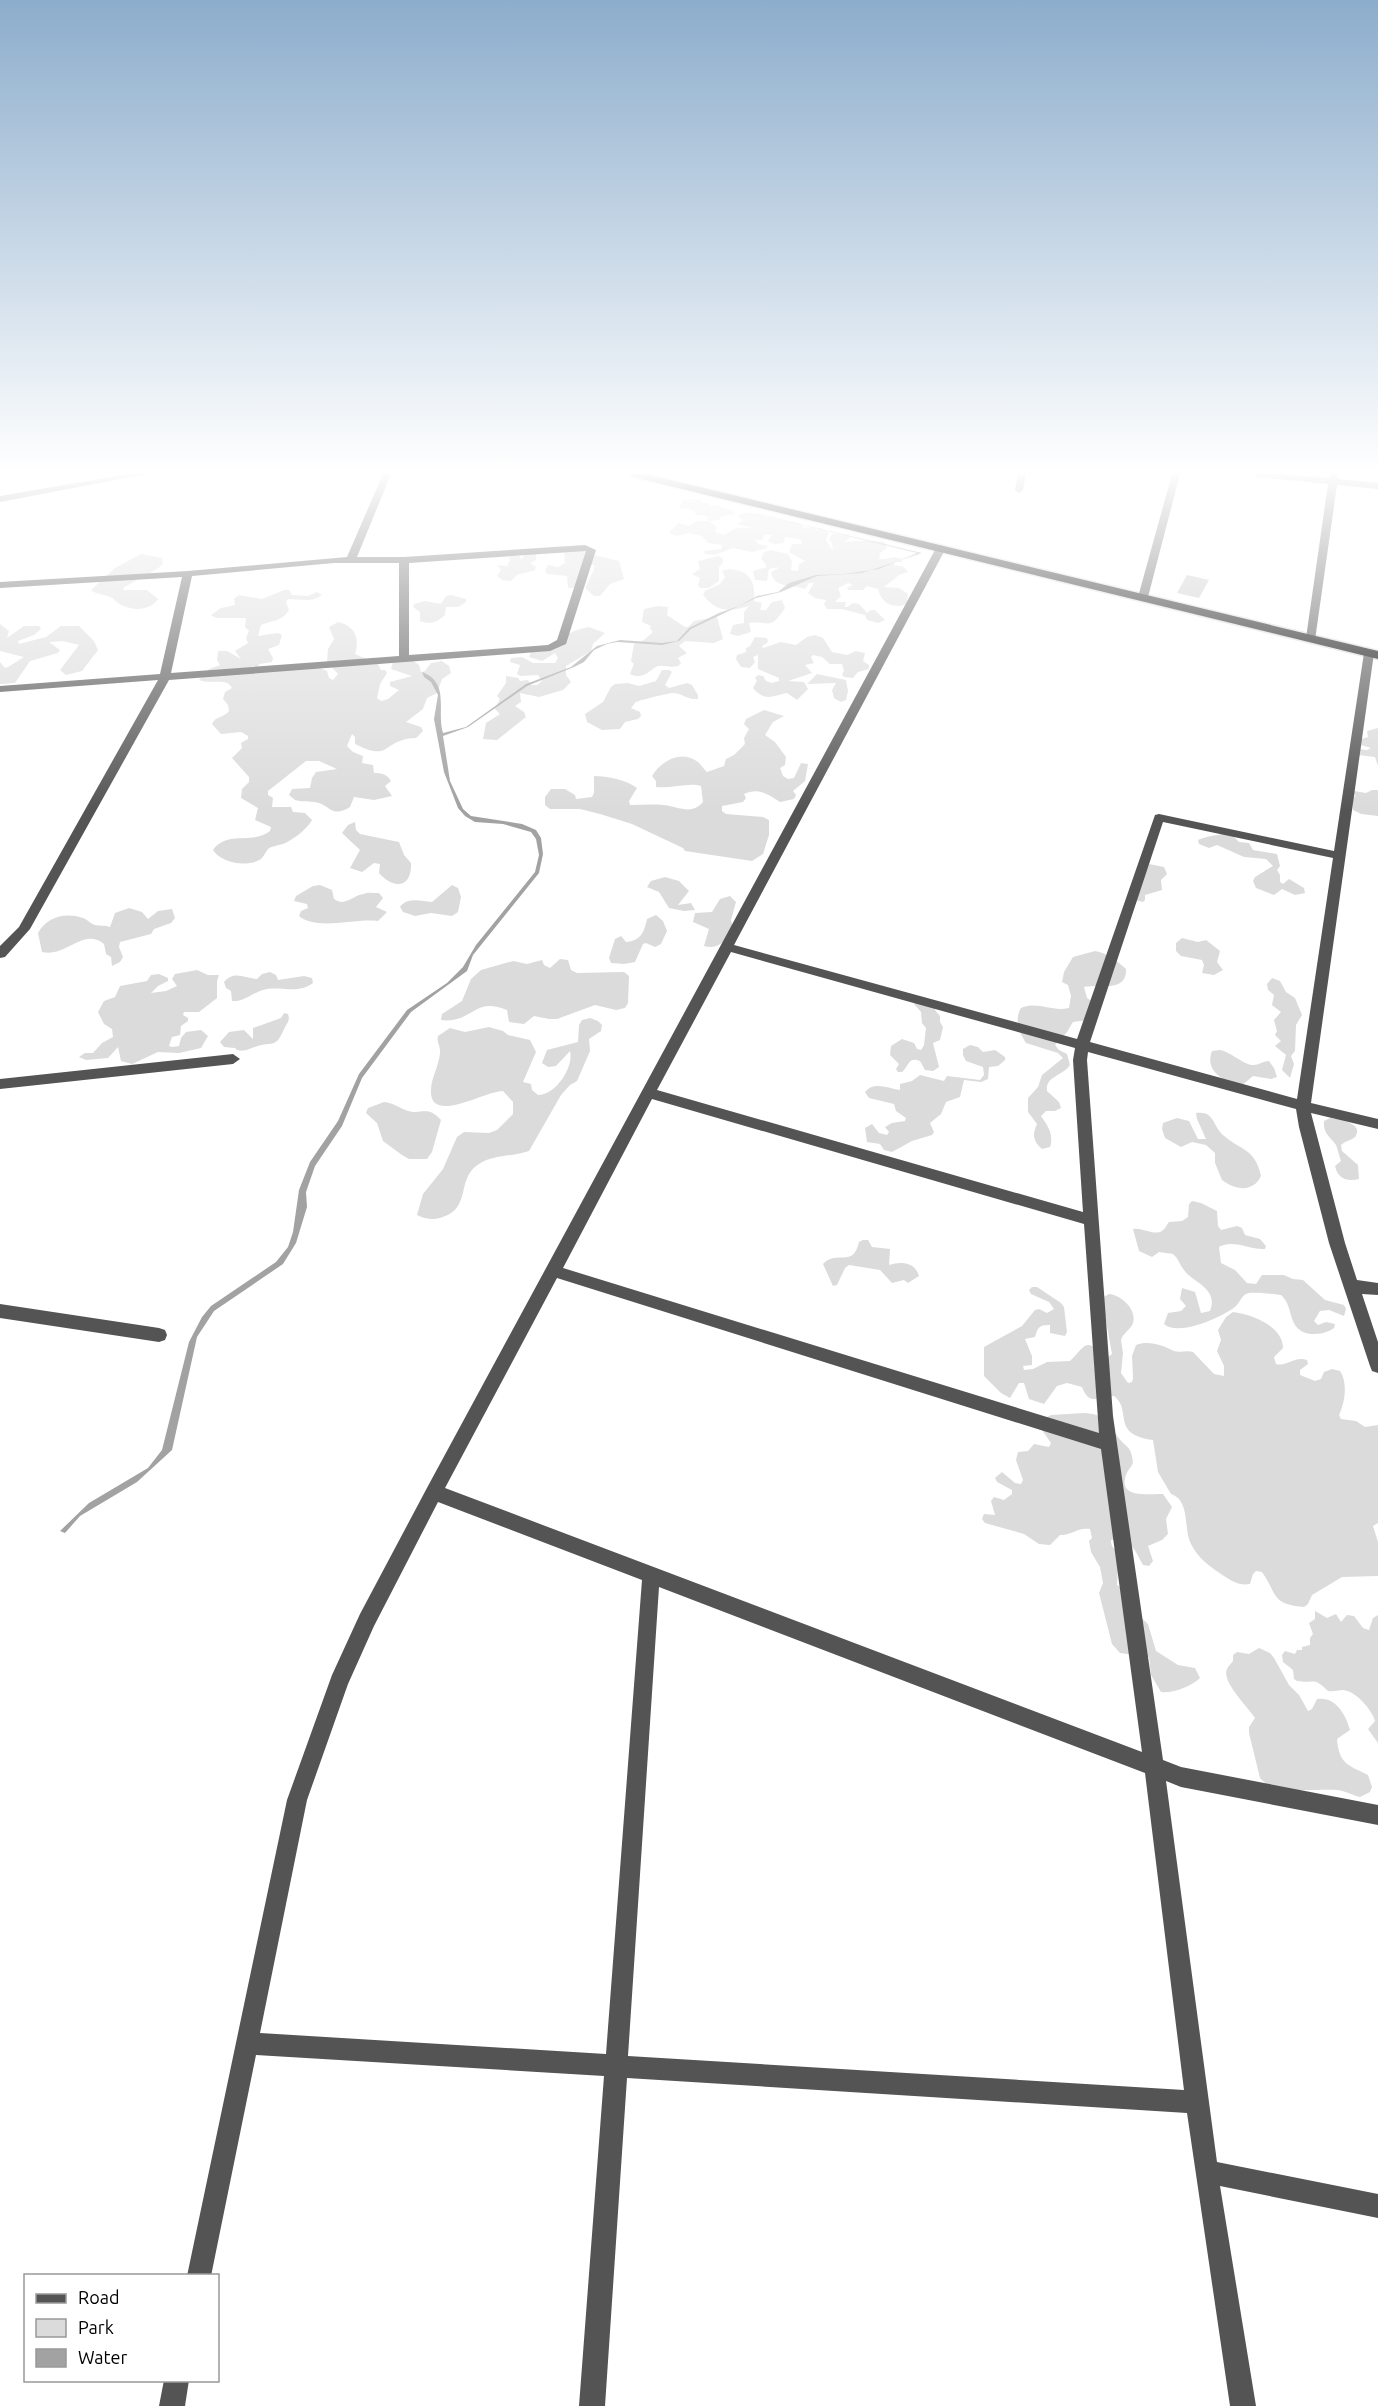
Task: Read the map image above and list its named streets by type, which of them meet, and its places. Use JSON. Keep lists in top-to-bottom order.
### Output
{
  "legend": ["Road", "Park", "Water"]
}
